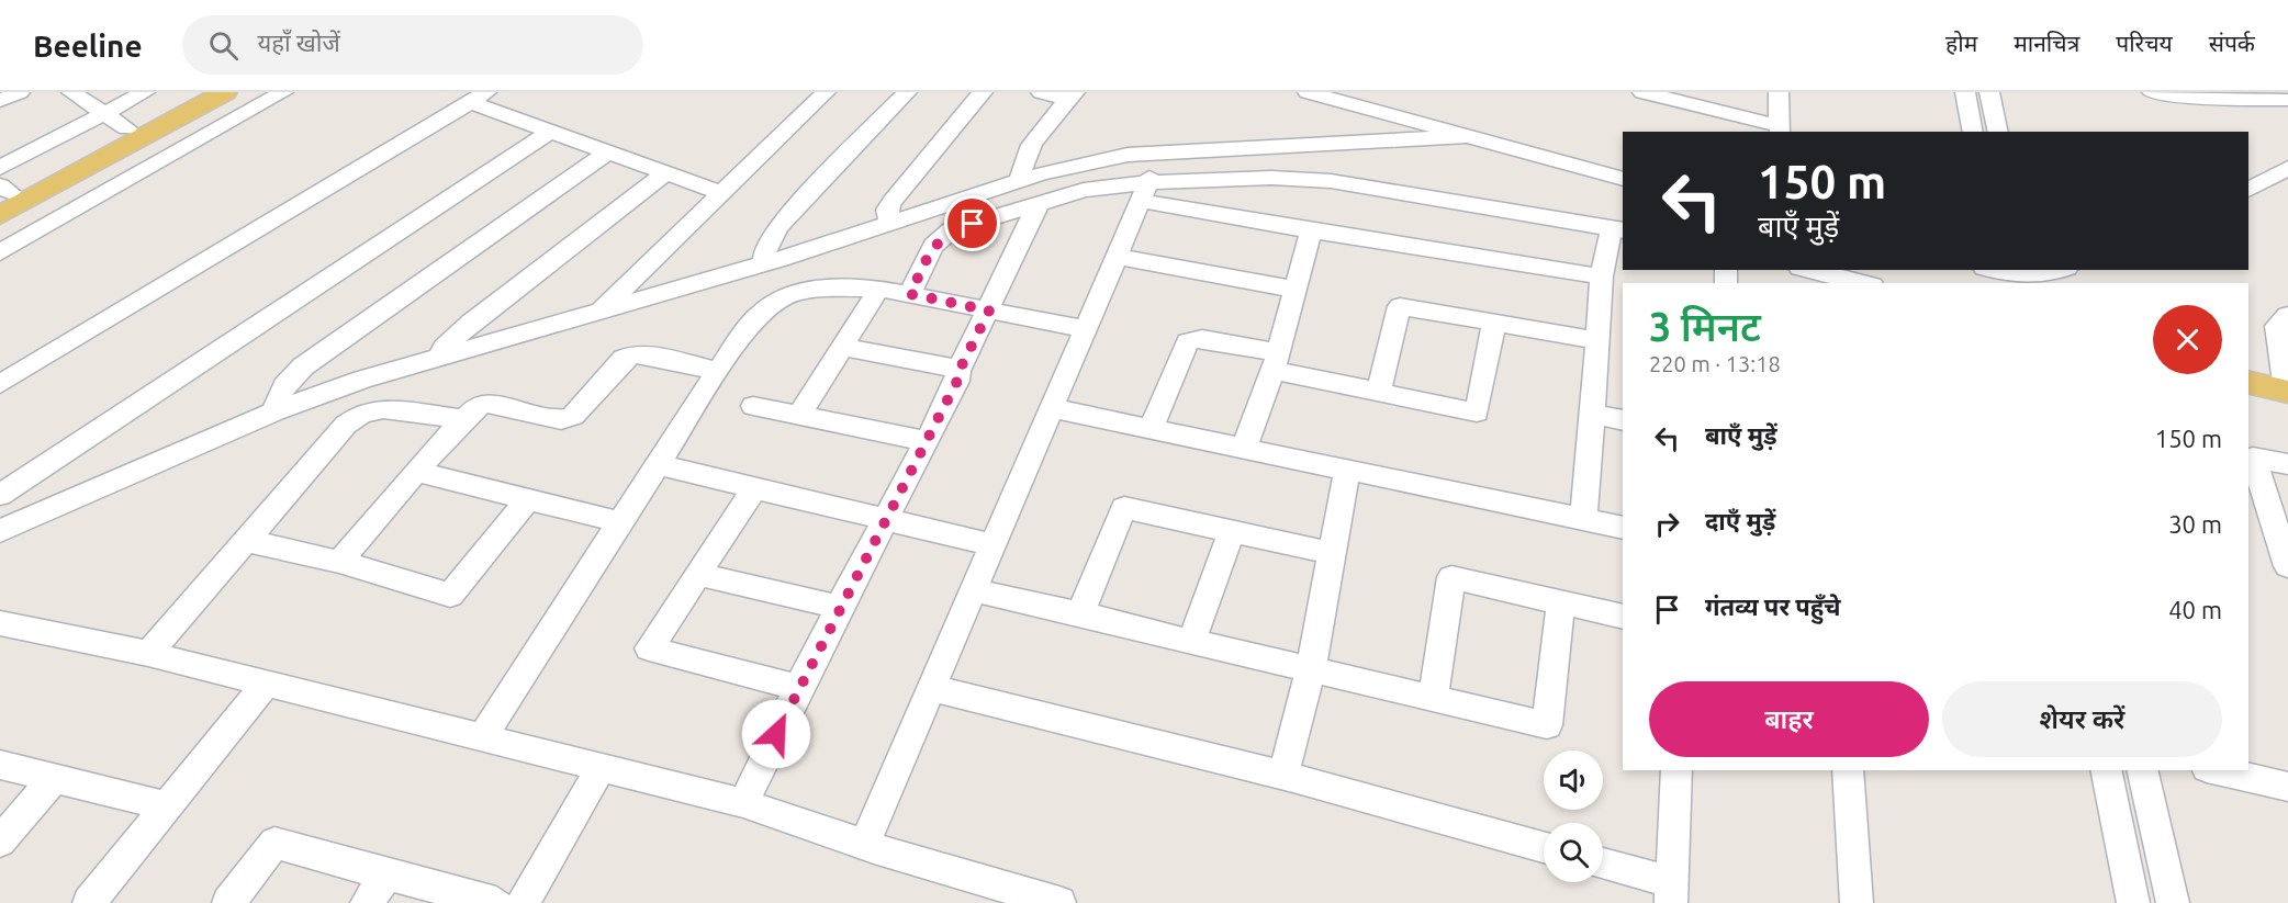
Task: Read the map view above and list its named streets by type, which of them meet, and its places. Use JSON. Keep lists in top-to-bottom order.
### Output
{
  "page": {
    "header": "Beeline",
    "search": "यहाँ खोजें",
    "nav": [
      "होम",
      "मानचित्र",
      "परिचय",
      "संपर्क"
    ],
    "turn": ["150 m", "बाएँ मुड़ें"],
    "heading": ["3 मिनट", "220 m · 13:18"],
    "list": [
      {
        "name": "बाएँ मुड़ें",
        "value": "150 m"
      },
      {
        "name": "दाएँ मुड़ें",
        "value": "30 m"
      },
      {
        "name": "गंतव्य पर पहुँचे",
        "value": "40 m"
      }
    ],
    "buttons": ["बाहर", "शेयर करें"]
  }
}
